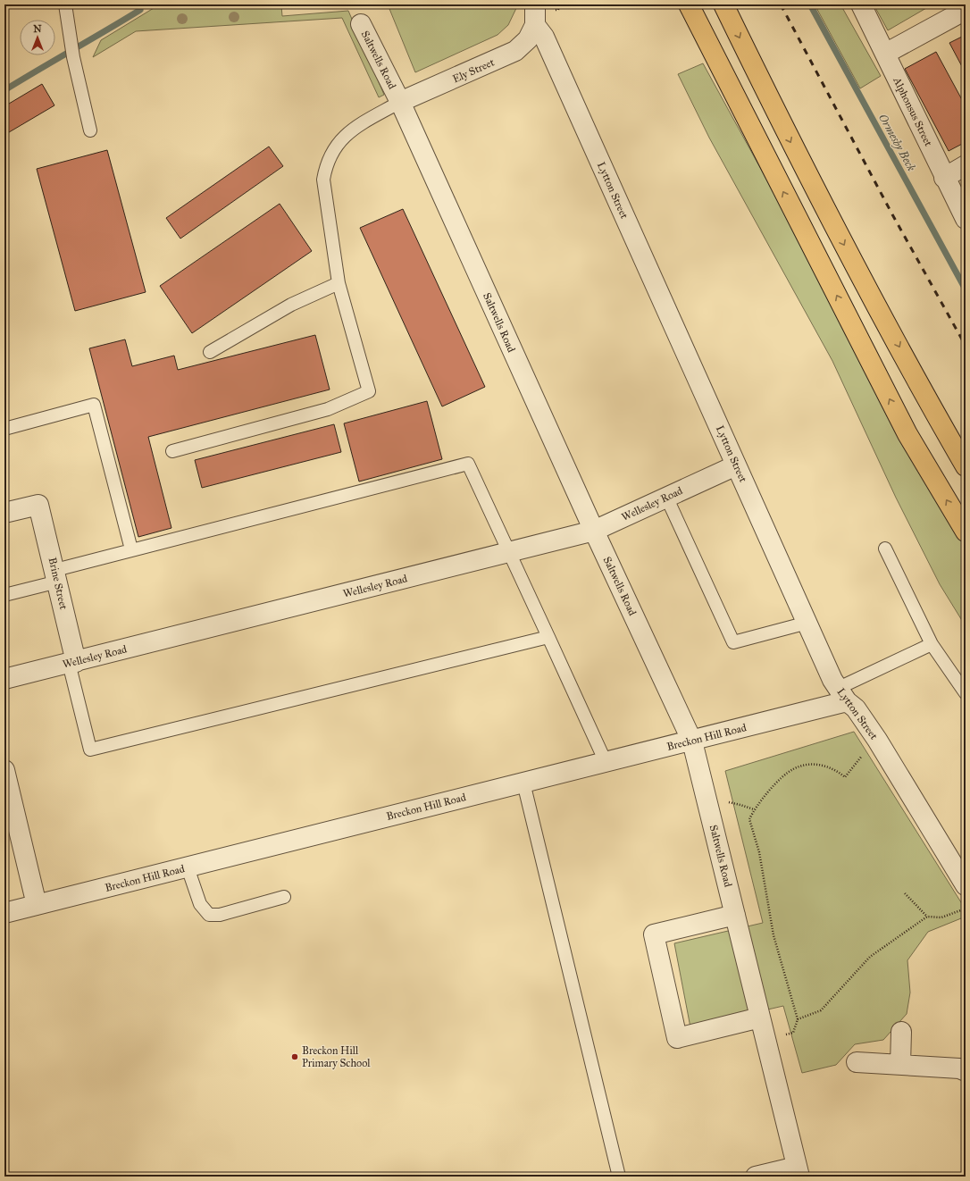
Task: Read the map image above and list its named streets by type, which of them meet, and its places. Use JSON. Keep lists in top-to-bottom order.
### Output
{
  "streets": {
    "street": [
      "Saltwells Road",
      "Ely Street",
      "Alphonsus Street",
      "Lytton Street",
      "Wellesley Road",
      "Brine Street",
      "Breckon Hill Road"
    ]
  },
  "crossings": [
    ["Saltwells Road", "Ely Street"],
    ["Saltwells Road", "Wellesley Road"],
    ["Saltwells Road", "Breckon Hill Road"],
    ["Ely Street", "Lytton Street"],
    ["Lytton Street", "Wellesley Road"],
    ["Lytton Street", "Breckon Hill Road"],
    ["Wellesley Road", "Brine Street"]
  ],
  "water": ["Ormesby Beck"],
  "places": ["Breckon Hill Primary School"],
  "north": "top"
}
